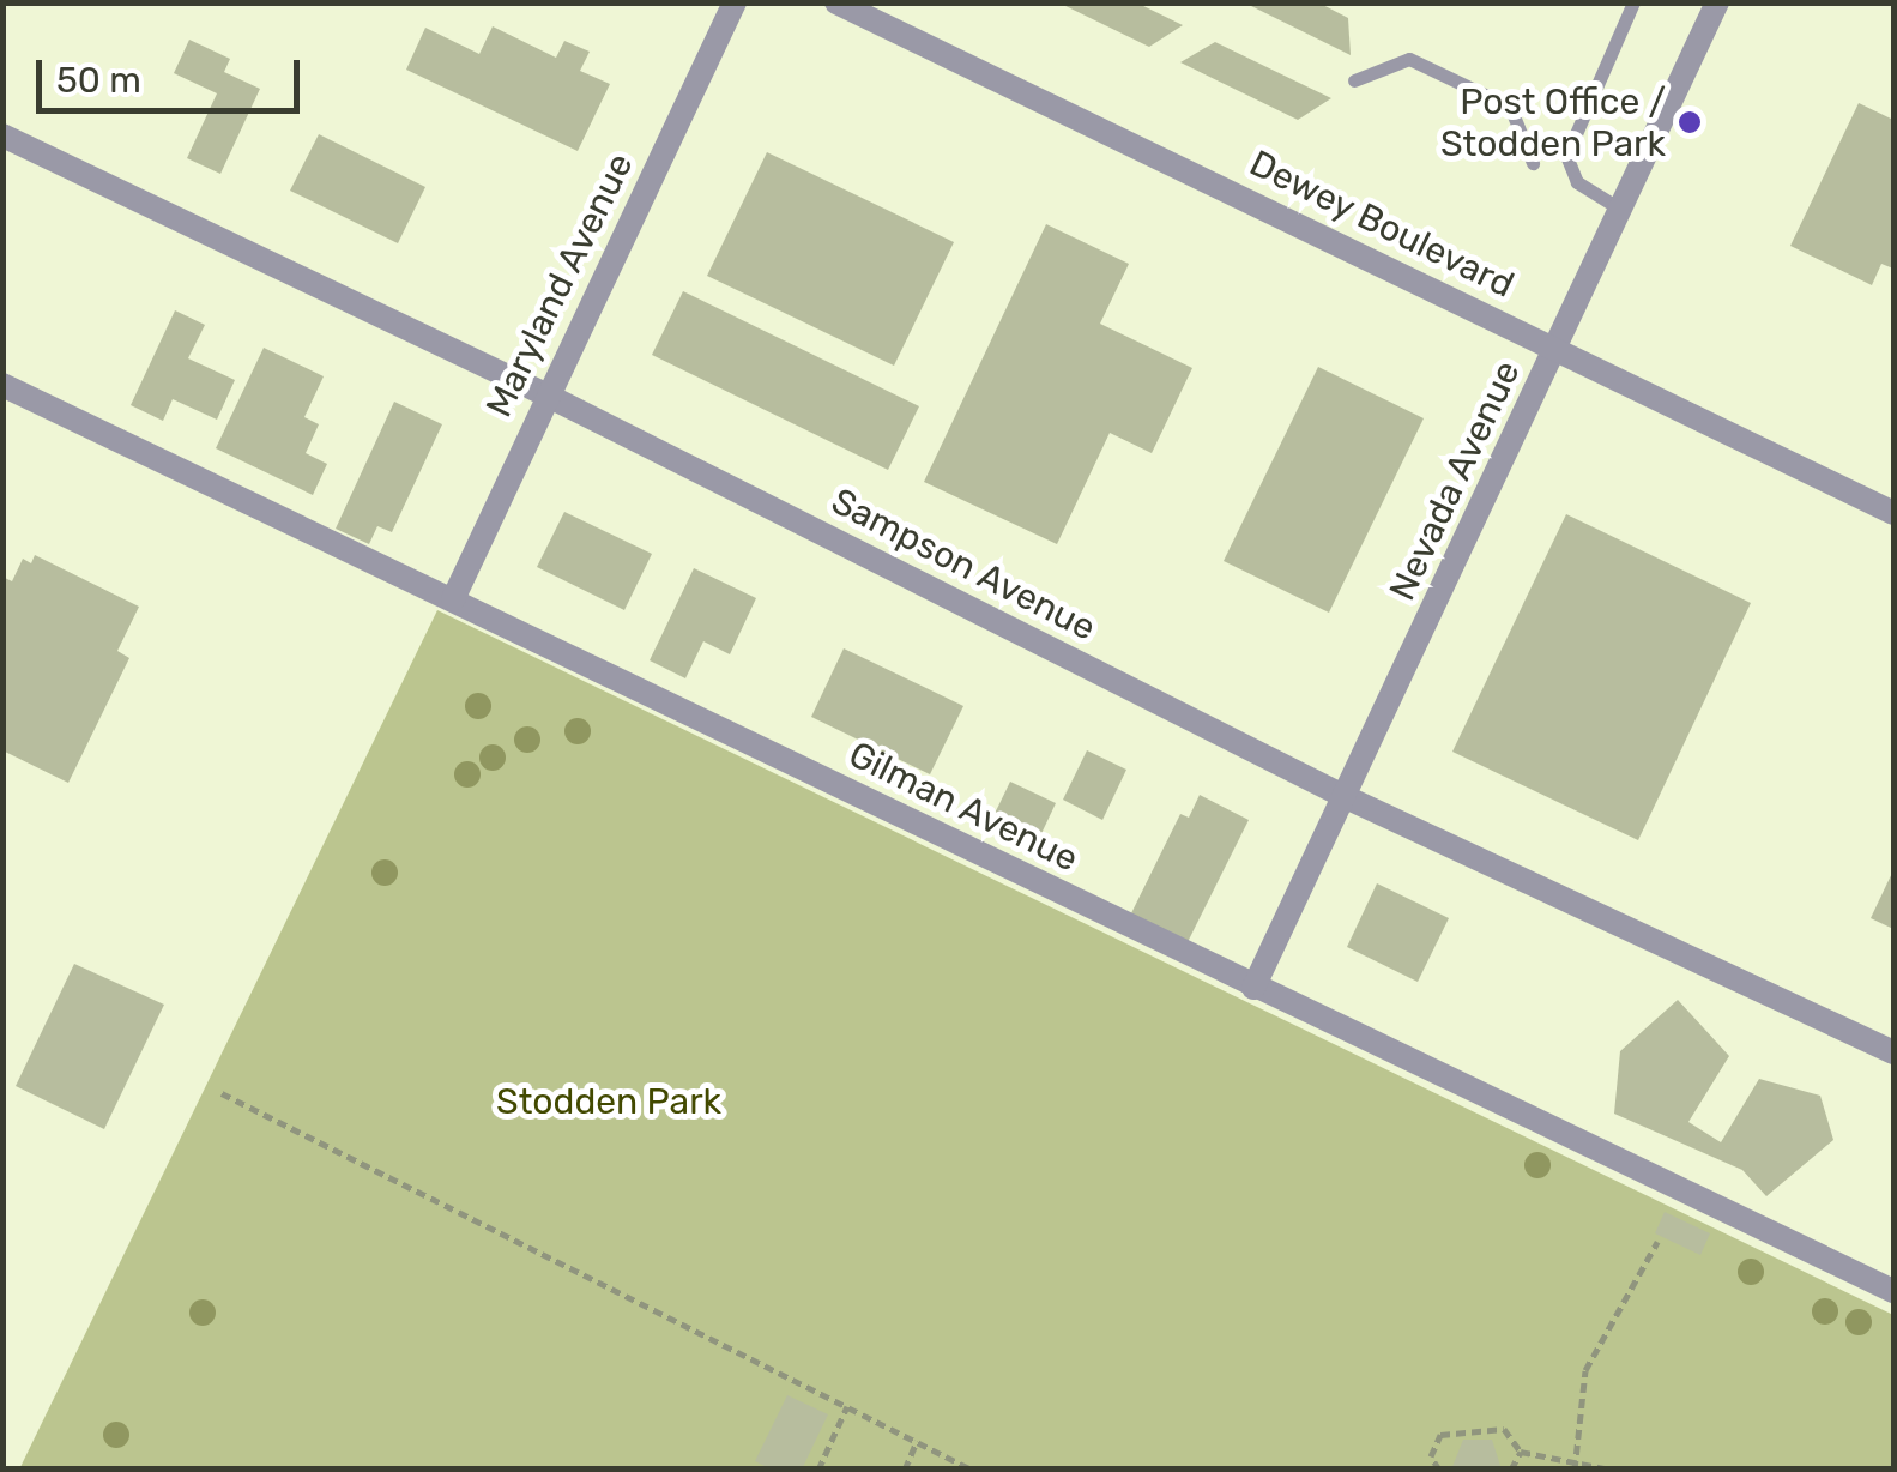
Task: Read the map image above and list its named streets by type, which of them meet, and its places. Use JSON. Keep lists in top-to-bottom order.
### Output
{
  "streets": {
    "street": [
      "Dewey Boulevard",
      "Maryland Avenue",
      "Nevada Avenue",
      "Sampson Avenue",
      "Gilman Avenue"
    ]
  },
  "crossings": [
    ["Dewey Boulevard", "Nevada Avenue"],
    ["Maryland Avenue", "Sampson Avenue"],
    ["Maryland Avenue", "Gilman Avenue"],
    ["Nevada Avenue", "Sampson Avenue"],
    ["Nevada Avenue", "Gilman Avenue"]
  ],
  "parks": ["Stodden Park"],
  "places": ["Post Office / Stodden Park"],
  "scale_bar": "50 m"
}
